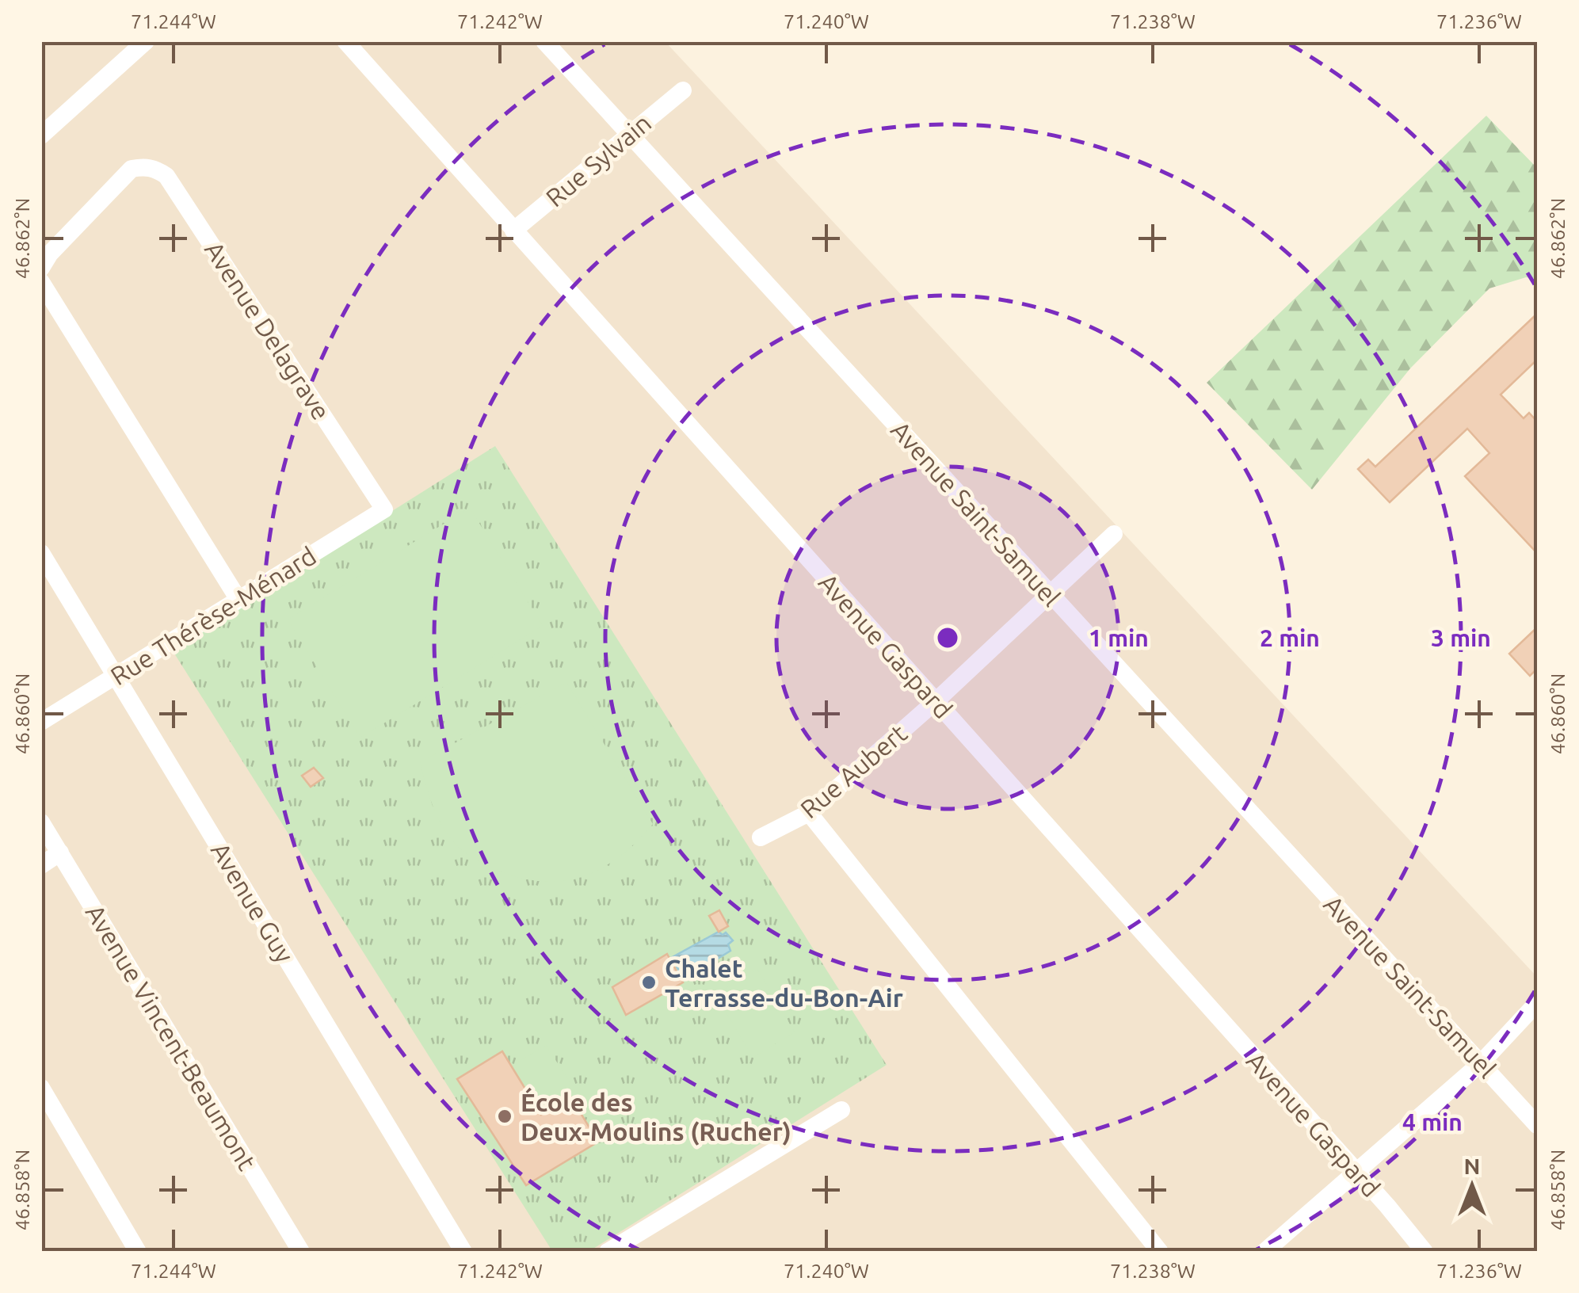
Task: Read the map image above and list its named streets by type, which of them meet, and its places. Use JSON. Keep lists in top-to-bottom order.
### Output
{
  "streets": {
    "street": [
      "Rue Sylvain",
      "Avenue Delagrave",
      "Avenue Saint-Samuel",
      "Rue Thérèse-Ménard",
      "Avenue Gaspard",
      "Rue Aubert",
      "Avenue Guy",
      "Avenue Vincent-Beaumont"
    ]
  },
  "crossings": [
    ["Rue Sylvain", "Avenue Saint-Samuel"],
    ["Rue Sylvain", "Avenue Gaspard"],
    ["Avenue Delagrave", "Rue Thérèse-Ménard"],
    ["Avenue Saint-Samuel", "Rue Aubert"],
    ["Rue Thérèse-Ménard", "Avenue Guy"],
    ["Avenue Gaspard", "Rue Aubert"]
  ],
  "places": ["Chalet Terrasse-du-Bon-Air", "École des Deux-Moulins (Rucher)"],
  "north": "top",
  "coordinates": [
    "71.244°W",
    "71.242°W",
    "71.240°W",
    "71.238°W",
    "71.236°W",
    "46.862°N",
    "46.860°N",
    "46.858°N"
  ],
  "rings": [
    "1 min",
    "2 min",
    "3 min",
    "4 min"
  ]
}
